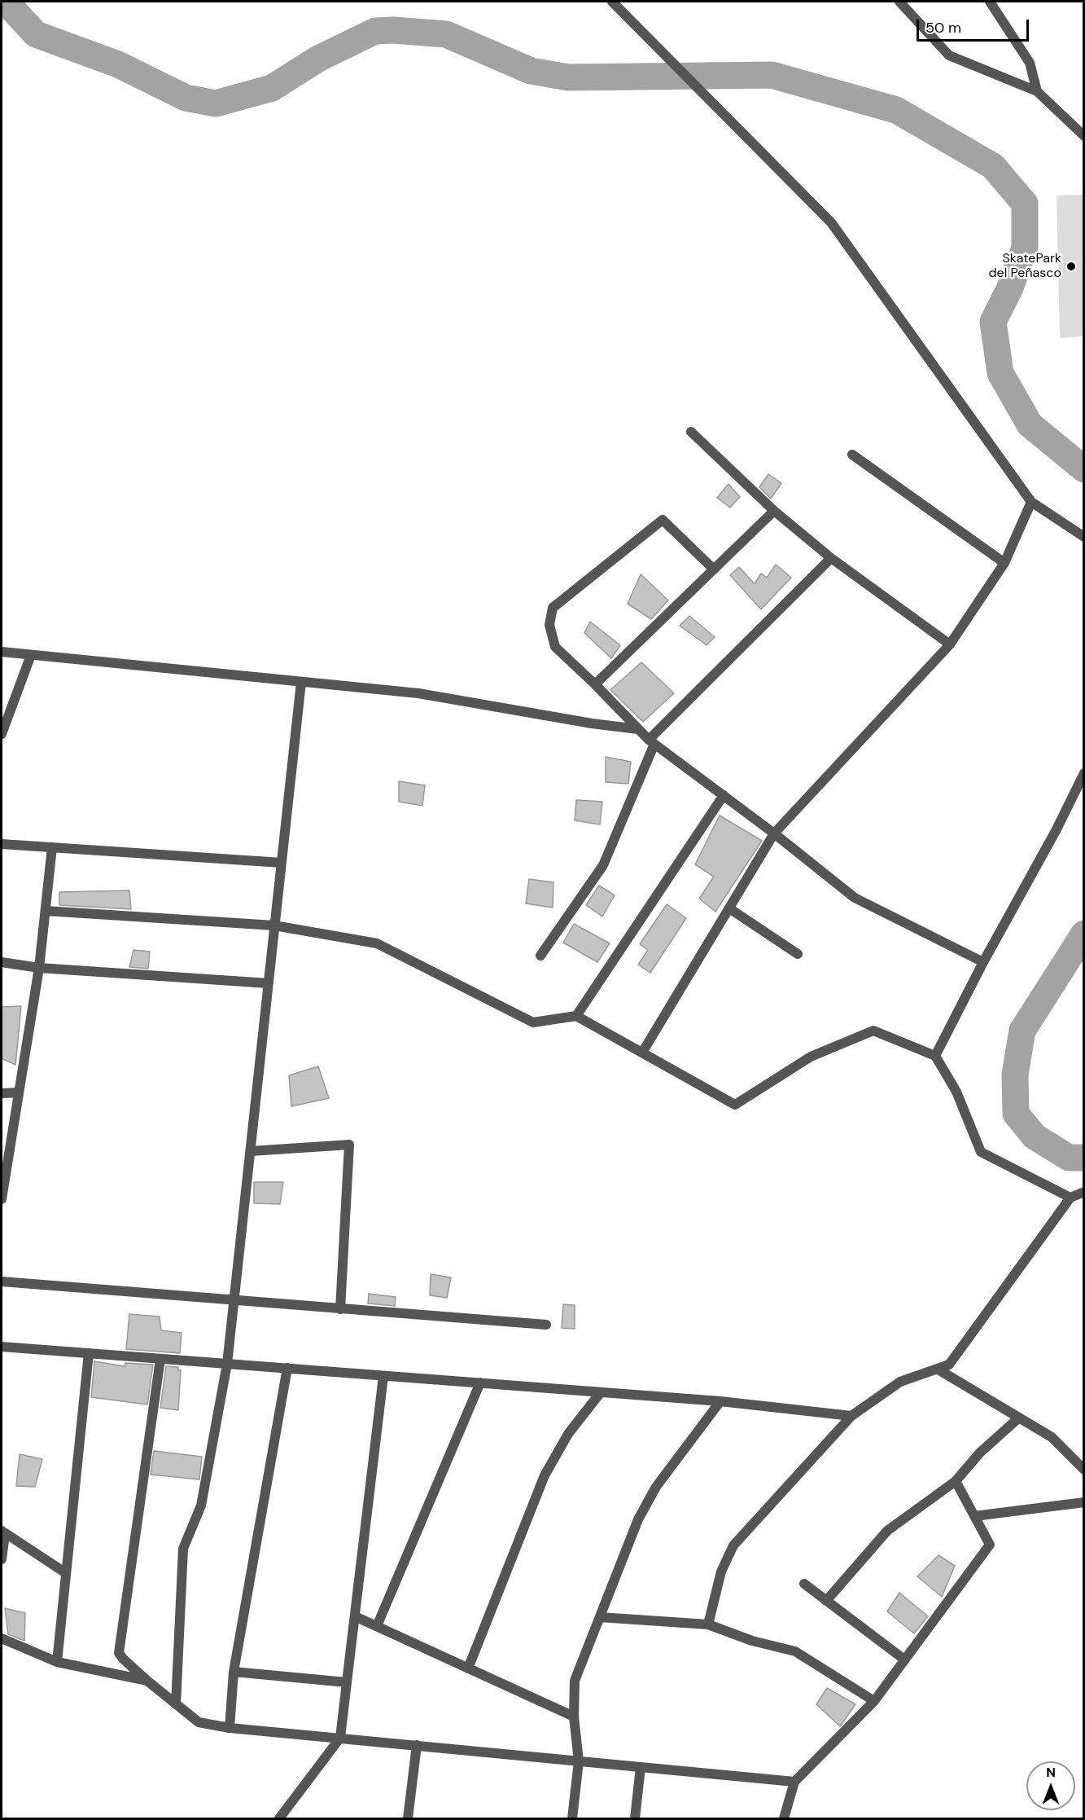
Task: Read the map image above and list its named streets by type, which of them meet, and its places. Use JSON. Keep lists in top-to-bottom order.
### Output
{
  "places": ["SkatePark del Peñasco"],
  "scale_bar": "50 m",
  "north": "top"
}
